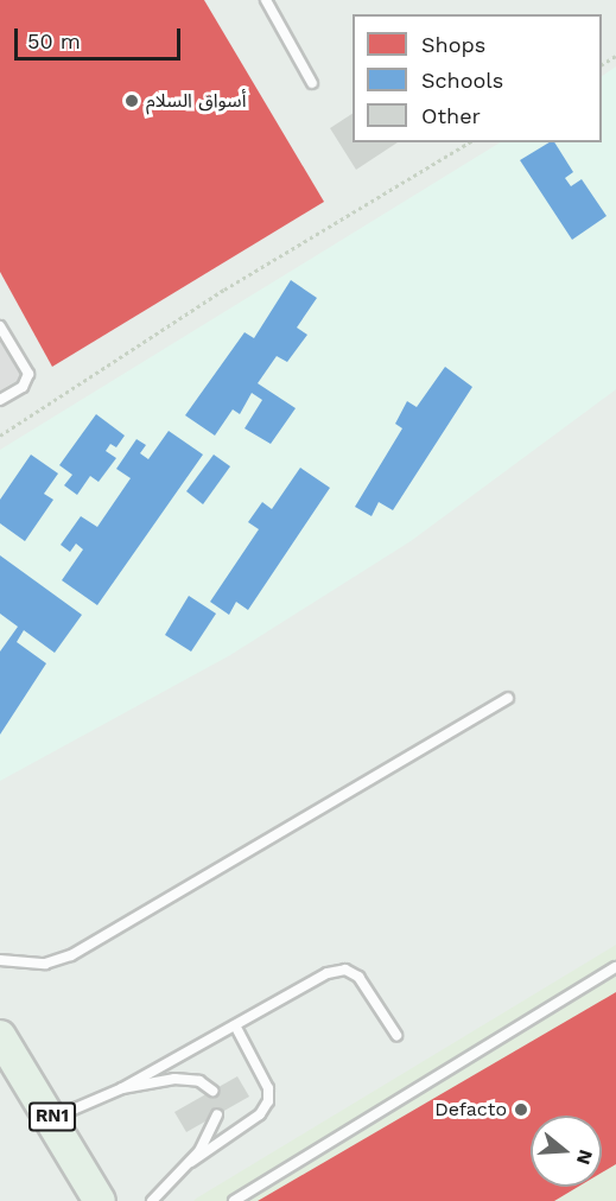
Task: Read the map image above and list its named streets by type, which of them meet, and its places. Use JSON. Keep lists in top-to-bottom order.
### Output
{
  "streets": {
    "main road": ["RN1"]
  },
  "places": ["أسواق السلام", "Defacto"],
  "legend": ["Shops", "Schools", "Other"],
  "scale_bar": "50 m",
  "north": "right"
}
